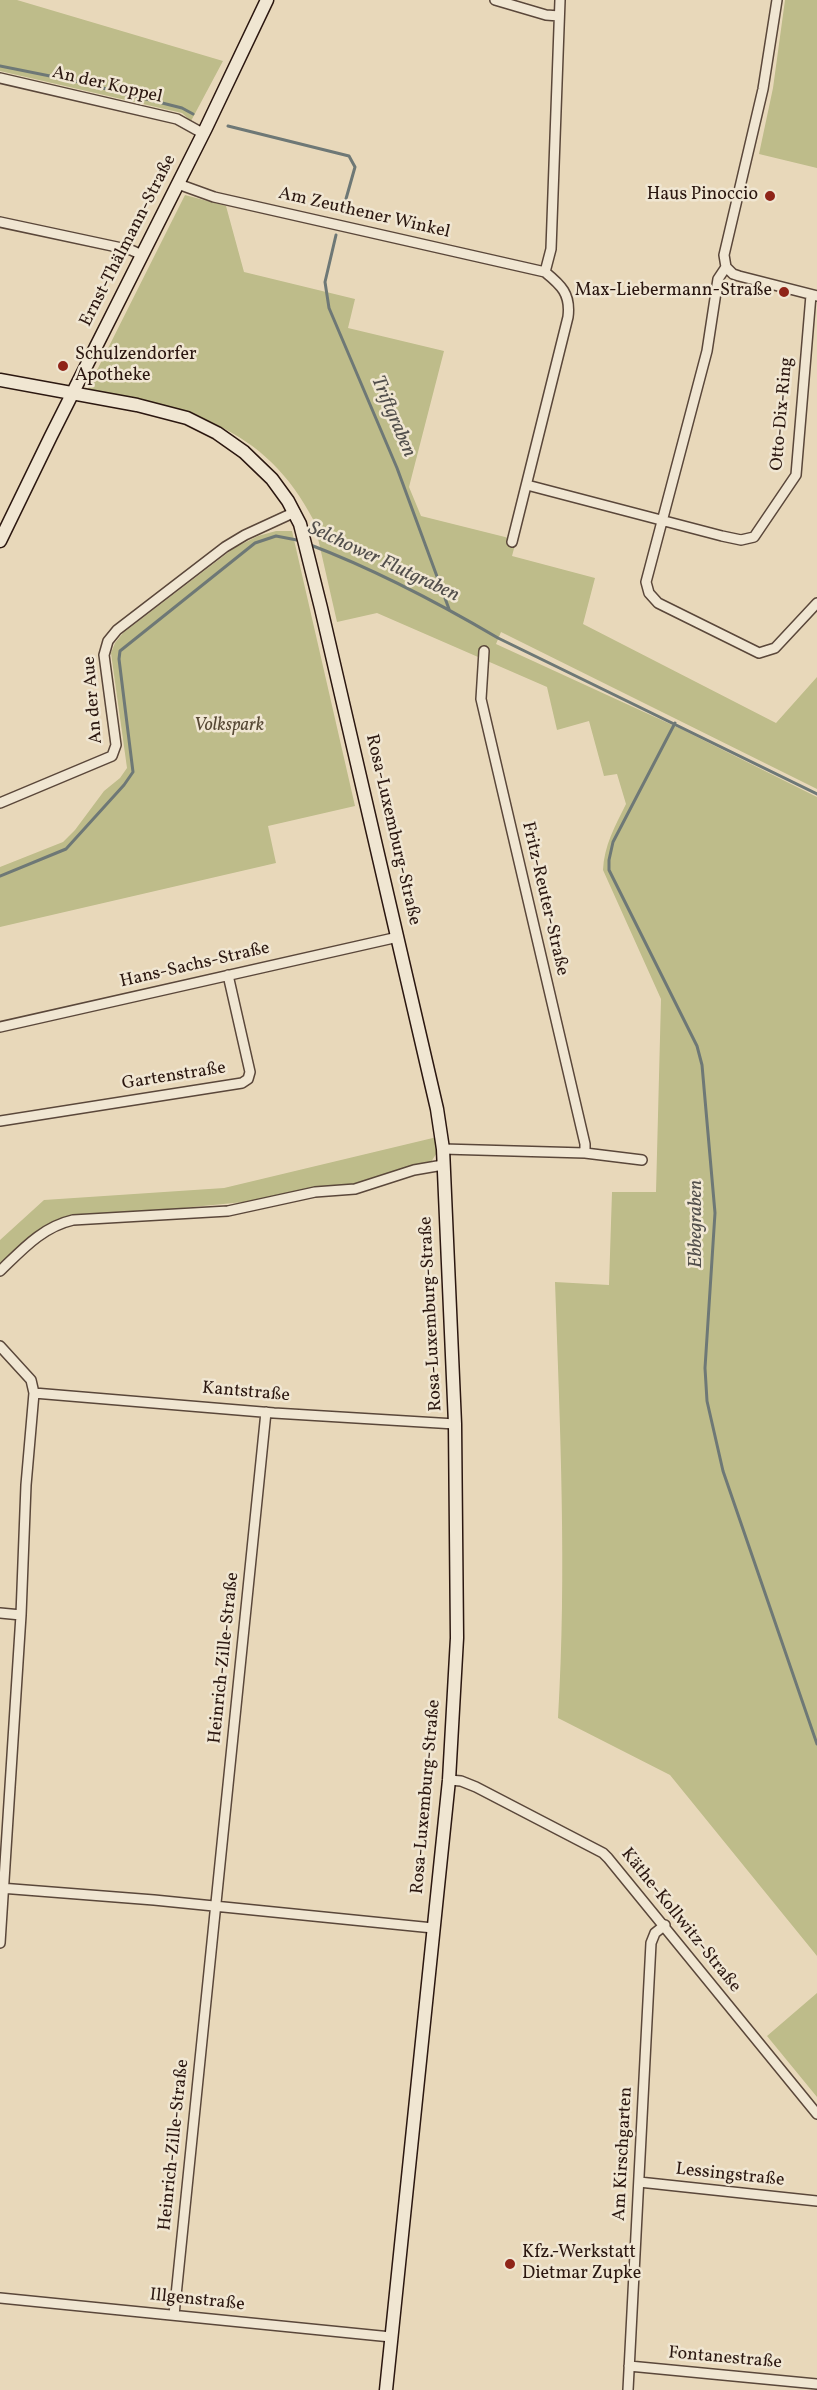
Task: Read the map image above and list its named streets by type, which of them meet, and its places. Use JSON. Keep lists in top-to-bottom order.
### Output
{
  "streets": {
    "street": [
      "An der Koppel",
      "Am Zeuthener Winkel",
      "Ernst-Thälmann-Straße",
      "Otto-Dix-Ring",
      "An der Aue",
      "Rosa-Luxemburg-Straße",
      "Fritz-Reuter-Straße",
      "Hans-Sachs-Straße",
      "Gartenstraße",
      "Kantstraße",
      "Heinrich-Zille-Straße",
      "Käthe-Kollwitz-Straße",
      "Am Kirschgarten",
      "Lessingstraße",
      "Illgenstraße",
      "Fontanestraße"
    ]
  },
  "crossings": [
    ["An der Koppel", "Ernst-Thälmann-Straße"],
    ["Am Zeuthener Winkel", "Ernst-Thälmann-Straße"],
    ["Ernst-Thälmann-Straße", "Rosa-Luxemburg-Straße"],
    ["An der Aue", "Rosa-Luxemburg-Straße"],
    ["Rosa-Luxemburg-Straße", "Hans-Sachs-Straße"],
    ["Rosa-Luxemburg-Straße", "Kantstraße"],
    ["Rosa-Luxemburg-Straße", "Käthe-Kollwitz-Straße"],
    ["Rosa-Luxemburg-Straße", "Illgenstraße"],
    ["Hans-Sachs-Straße", "Gartenstraße"],
    ["Kantstraße", "Heinrich-Zille-Straße"],
    ["Heinrich-Zille-Straße", "Illgenstraße"],
    ["Käthe-Kollwitz-Straße", "Am Kirschgarten"],
    ["Am Kirschgarten", "Lessingstraße"],
    ["Am Kirschgarten", "Fontanestraße"]
  ],
  "water": ["Triftgraben", "Selchower Flutgraben", "Ebbegraben"],
  "parks": ["Volkspark"],
  "places": [
    "Haus Pinoccio",
    "Max-Liebermann-Straße",
    "Schulzendorfer Apotheke",
    "Kfz.-Werkstatt Dietmar Zupke"
  ]
}
